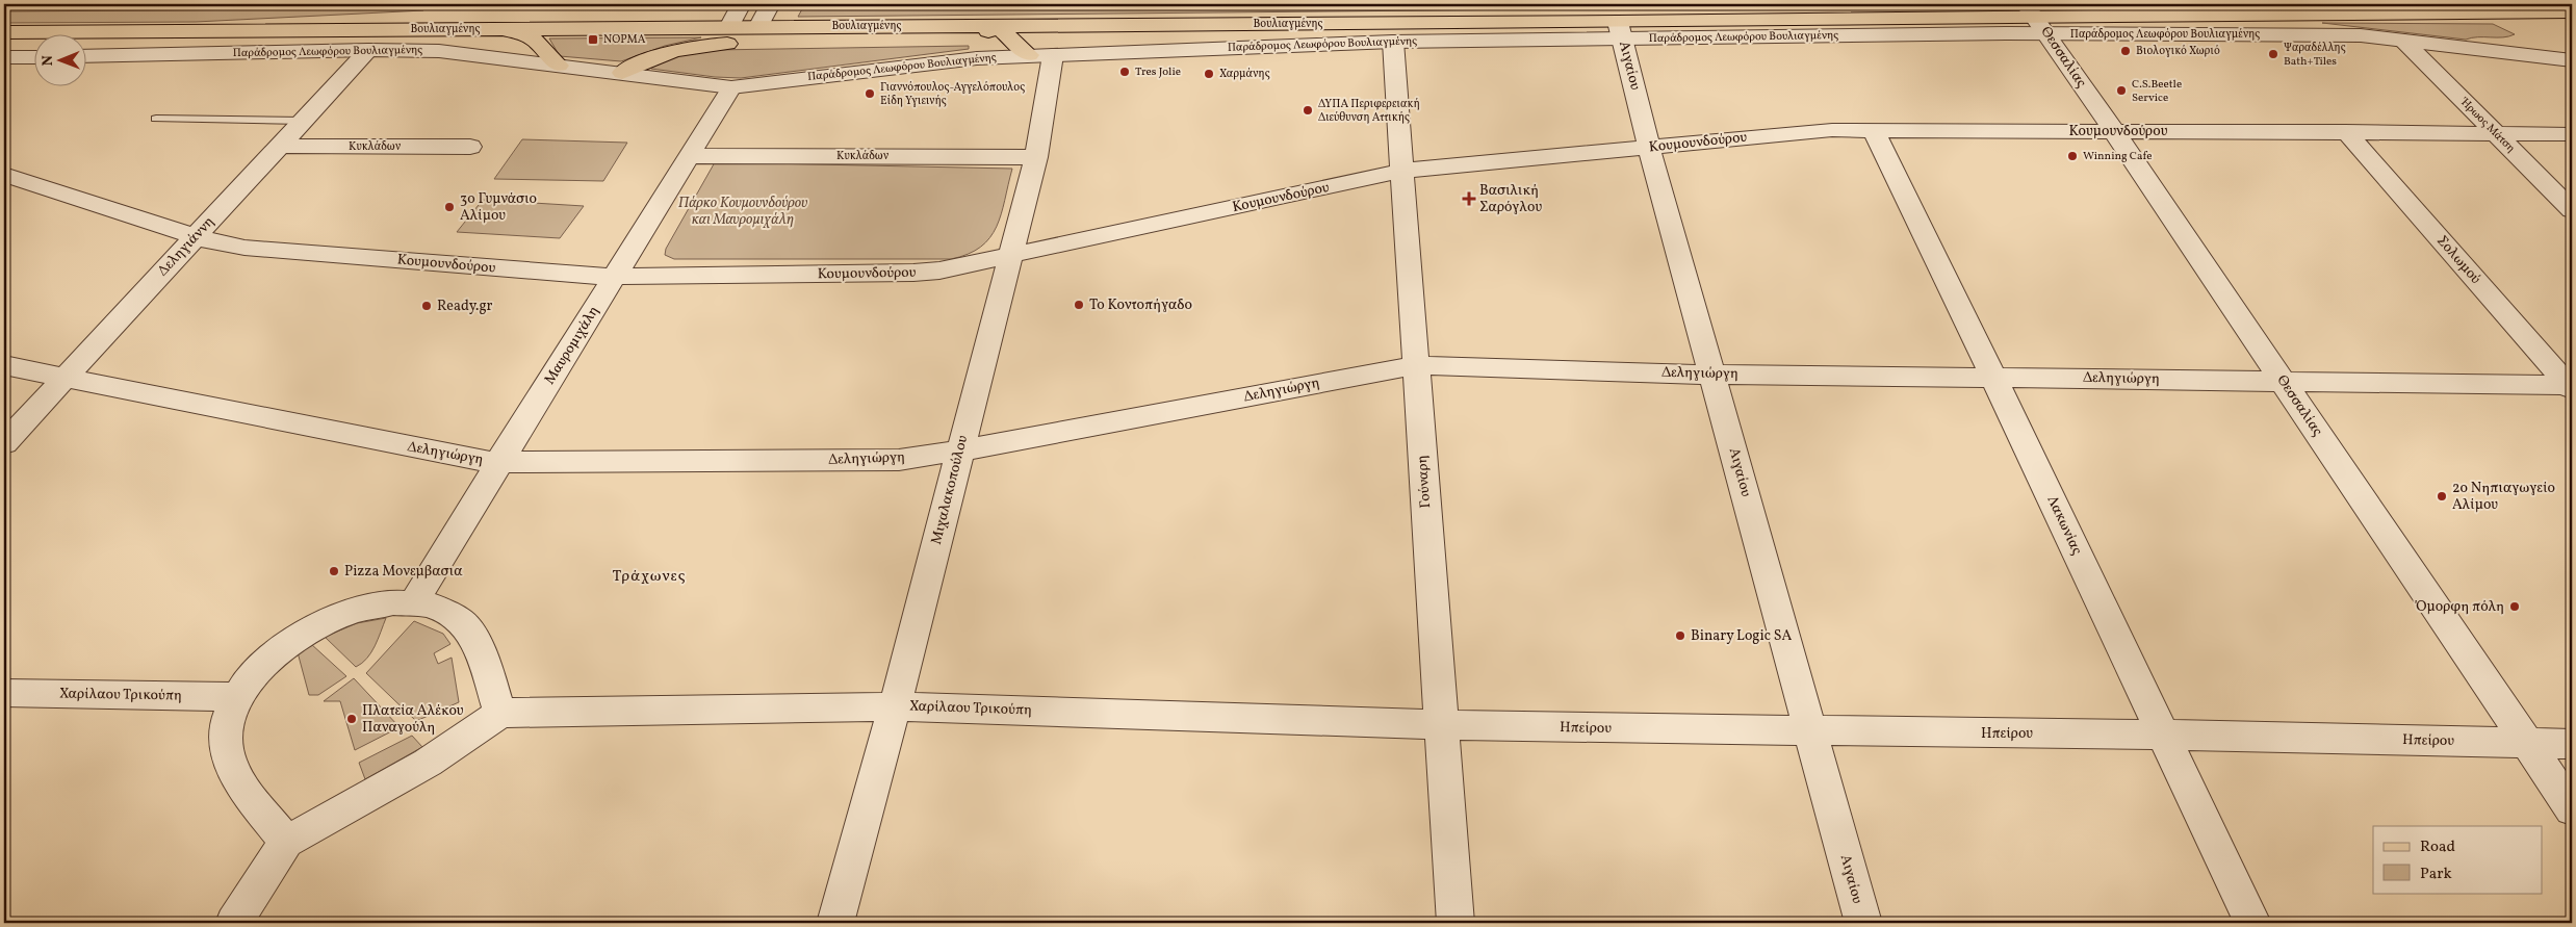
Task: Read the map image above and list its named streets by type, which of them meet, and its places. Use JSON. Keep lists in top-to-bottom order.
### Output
{
  "streets": {
    "main road": ["Βουλιαγμένης"],
    "street": [
      "Παράδρομος Λεωφόρου Βουλιαγμένης",
      "Θεσσαλίας",
      "Αιγαίου",
      "Ήρωος Μάτση",
      "Κουμουνδούρου",
      "Κυκλάδων",
      "Δεληγιάννη",
      "Σολωμού",
      "Μαυρομιχάλη",
      "Δεληγιώργη",
      "Γούναρη",
      "Μιχαλακοπούλου",
      "Λακωνίας",
      "Χαρίλαου Τρικούπη",
      "Ηπείρου"
    ]
  },
  "crossings": [
    ["Βουλιαγμένης", "Παράδρομος Λεωφόρου Βουλιαγμένης"],
    ["Βουλιαγμένης", "Θεσσαλίας"],
    ["Βουλιαγμένης", "Αιγαίου"],
    ["Παράδρομος Λεωφόρου Βουλιαγμένης", "Θεσσαλίας"],
    ["Παράδρομος Λεωφόρου Βουλιαγμένης", "Αιγαίου"],
    ["Παράδρομος Λεωφόρου Βουλιαγμένης", "Ήρωος Μάτση"],
    ["Παράδρομος Λεωφόρου Βουλιαγμένης", "Δεληγιάννη"],
    ["Παράδρομος Λεωφόρου Βουλιαγμένης", "Μαυρομιχάλη"],
    ["Παράδρομος Λεωφόρου Βουλιαγμένης", "Γούναρη"],
    ["Παράδρομος Λεωφόρου Βουλιαγμένης", "Μιχαλακοπούλου"],
    ["Θεσσαλίας", "Κουμουνδούρου"],
    ["Θεσσαλίας", "Δεληγιώργη"],
    ["Θεσσαλίας", "Ηπείρου"],
    ["Αιγαίου", "Κουμουνδούρου"],
    ["Αιγαίου", "Δεληγιώργη"],
    ["Αιγαίου", "Ηπείρου"],
    ["Ήρωος Μάτση", "Κουμουνδούρου"],
    ["Κουμουνδούρου", "Δεληγιάννη"],
    ["Κουμουνδούρου", "Σολωμού"],
    ["Κουμουνδούρου", "Μαυρομιχάλη"],
    ["Κουμουνδούρου", "Γούναρη"],
    ["Κουμουνδούρου", "Μιχαλακοπούλου"],
    ["Κουμουνδούρου", "Λακωνίας"],
    ["Κυκλάδων", "Δεληγιάννη"],
    ["Κυκλάδων", "Μαυρομιχάλη"],
    ["Κυκλάδων", "Μιχαλακοπούλου"],
    ["Δεληγιάννη", "Δεληγιώργη"],
    ["Σολωμού", "Δεληγιώργη"],
    ["Μαυρομιχάλη", "Δεληγιώργη"],
    ["Δεληγιώργη", "Γούναρη"],
    ["Δεληγιώργη", "Μιχαλακοπούλου"],
    ["Δεληγιώργη", "Λακωνίας"],
    ["Γούναρη", "Χαρίλαου Τρικούπη"],
    ["Γούναρη", "Ηπείρου"],
    ["Μιχαλακοπούλου", "Χαρίλαου Τρικούπη"],
    ["Λακωνίας", "Ηπείρου"],
    ["Χαρίλαου Τρικούπη", "Ηπείρου"]
  ],
  "districts": ["Τράχωνες"],
  "parks": ["Πάρκο Κουμουνδούρου και Μαυρομιχάλη"],
  "places": {
    "transit": ["ΝΟΡΜΑ"],
    "other": [
      "Βιολογικό Χωριό",
      "Ψαραδέλλης Bath+Tiles",
      "Tres Jolie",
      "Χαρμάνης",
      "C.S.Beetle Service",
      "Γιαννόπουλος-Αγγελόπουλος Είδη Υγιεινής",
      "ΔΥΠΑ Περιφερειακή Διεύθυνση Αττικής",
      "Winning Cafe",
      "3ο Γυμνάσιο Αλίμου",
      "Το Κοντοπήγαδο",
      "Ready.gr",
      "2ο Νηπιαγωγείο Αλίμου",
      "Pizza Μονεμβασια",
      "Όμορφη πόλη",
      "Binary Logic SA",
      "Πλατεία Αλέκου Παναγούλη"
    ],
    "health": ["Βασιλική Σαρόγλου"]
  },
  "legend": ["Road", "Park"],
  "north": "left"
}
